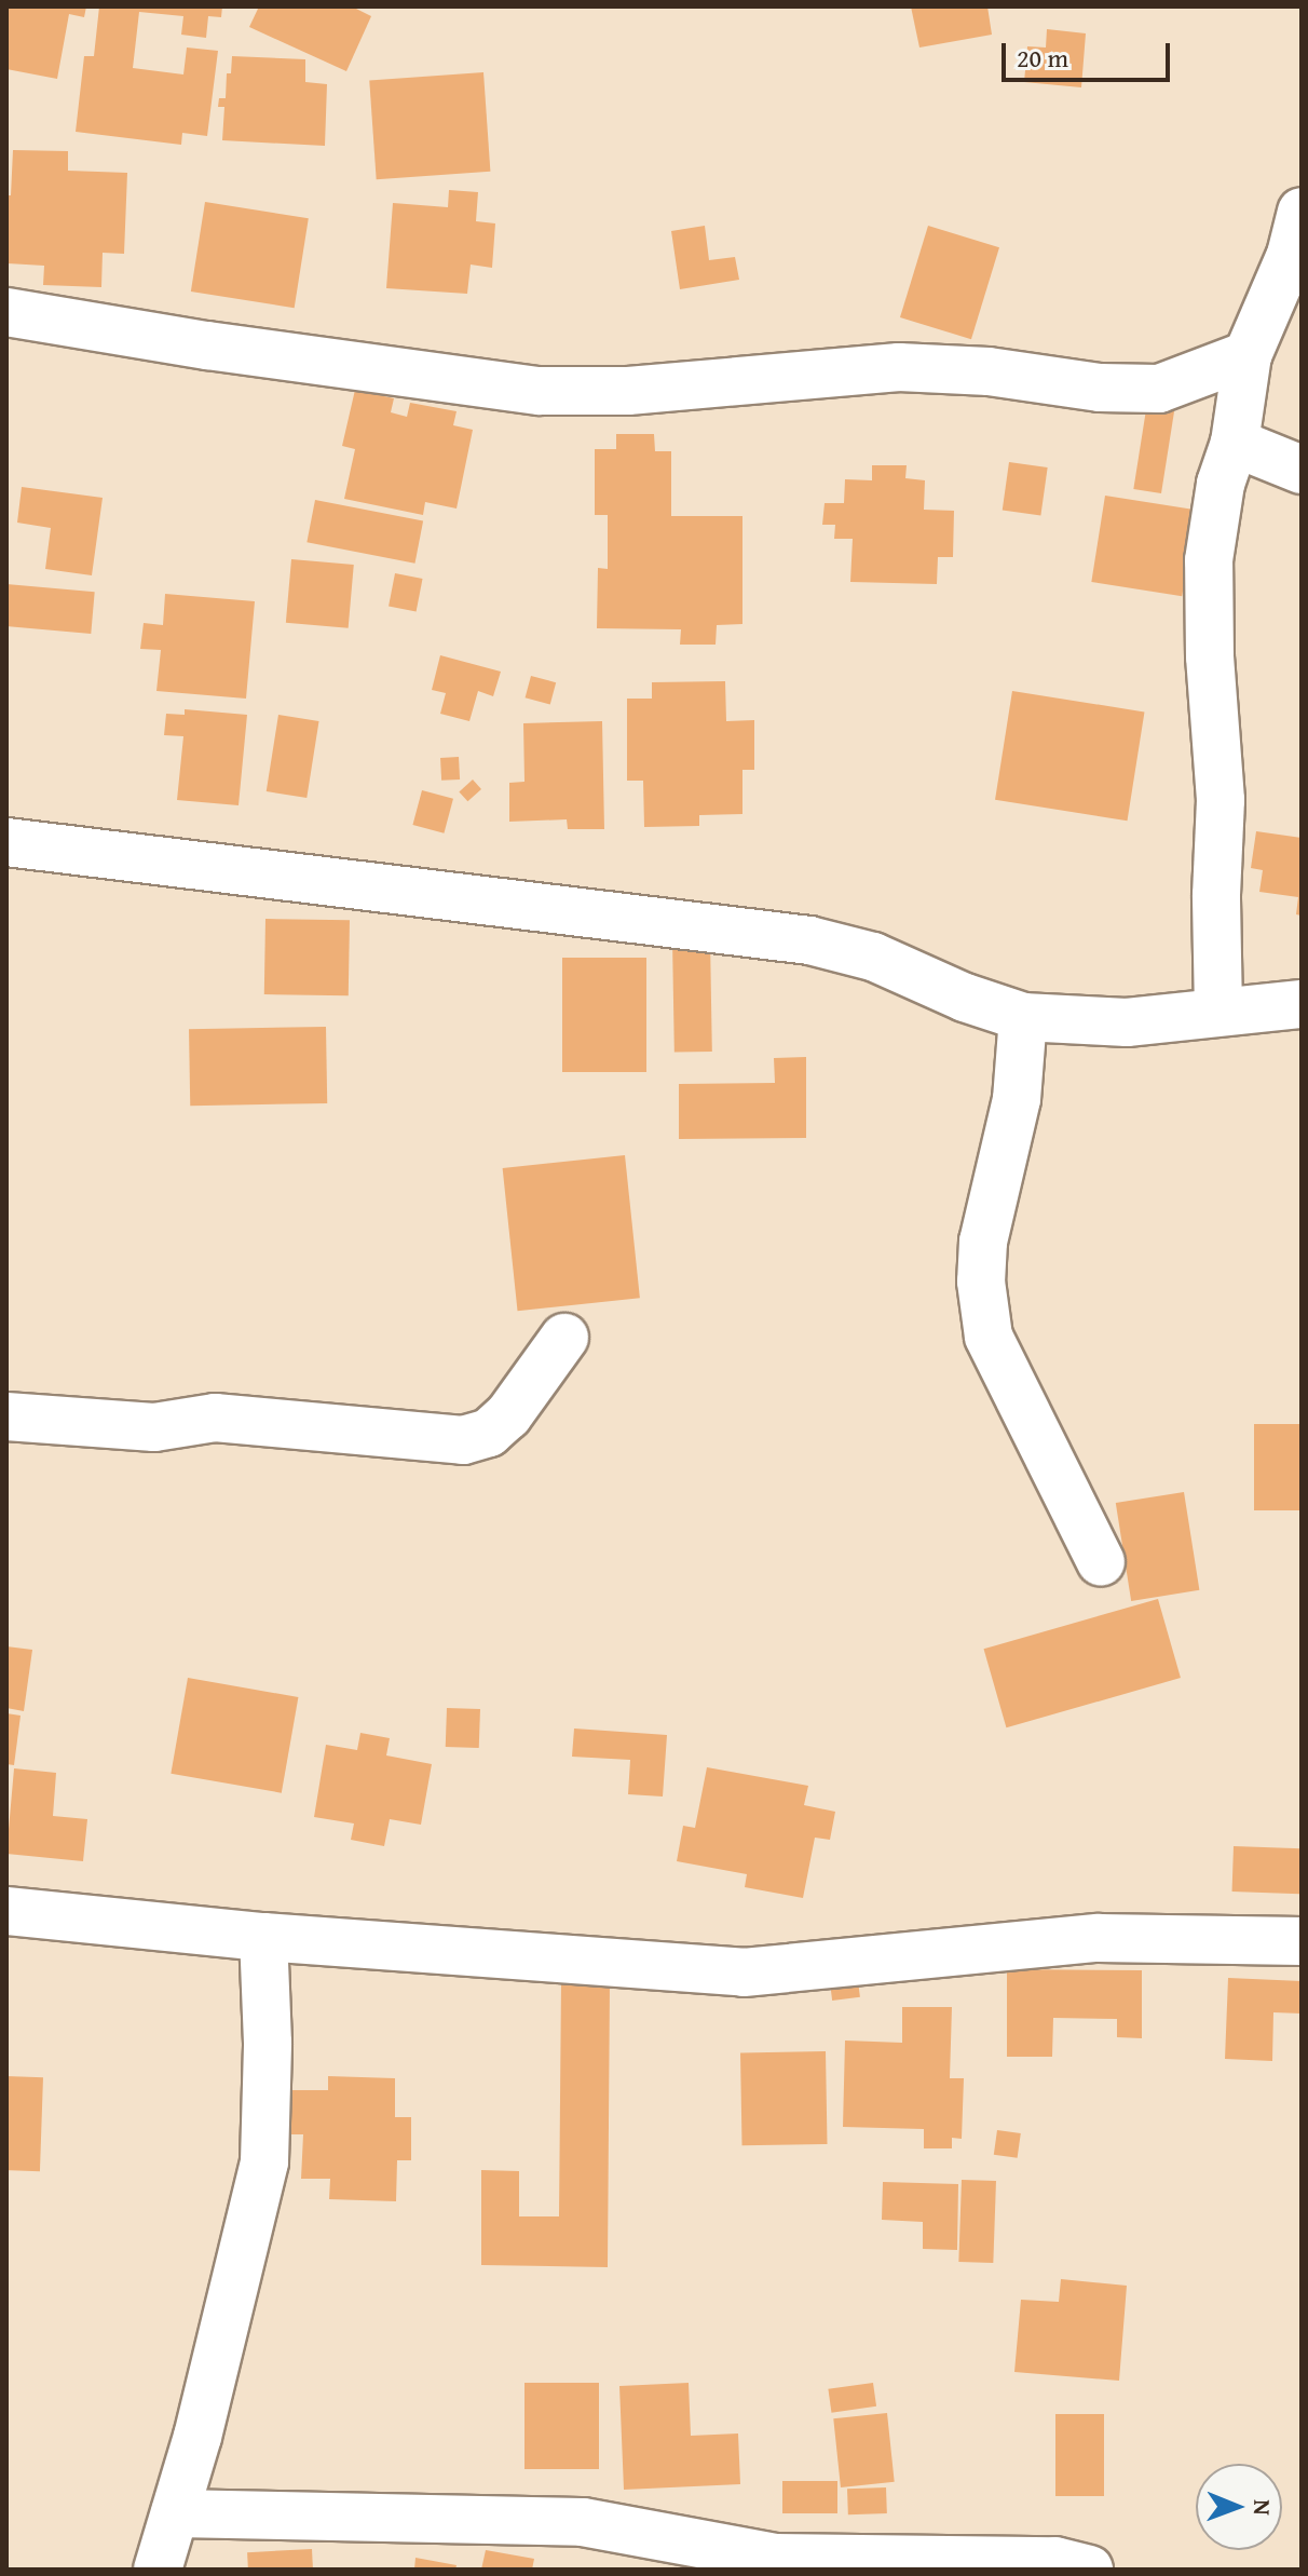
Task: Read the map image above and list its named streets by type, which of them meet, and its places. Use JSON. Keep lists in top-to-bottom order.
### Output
{
  "scale_bar": "20 m",
  "north": "right"
}
